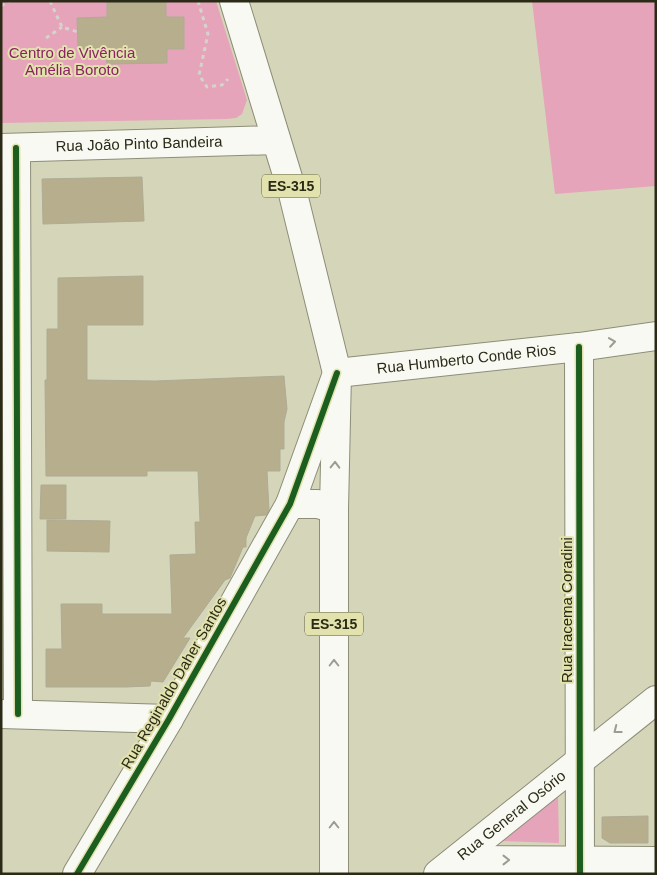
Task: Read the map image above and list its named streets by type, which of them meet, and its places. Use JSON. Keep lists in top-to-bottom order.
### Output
{
  "streets": {
    "street": [
      "Rua João Pinto Bandeira",
      "ES-315",
      "Rua Humberto Conde Rios",
      "Rua Iracema Coradini",
      "Rua Reginaldo Daher Santos",
      "Rua General Osório"
    ]
  },
  "crossings": [
    ["Rua João Pinto Bandeira", "ES-315"],
    ["ES-315", "Rua Humberto Conde Rios"],
    ["ES-315", "Rua Reginaldo Daher Santos"],
    ["Rua Humberto Conde Rios", "Rua Iracema Coradini"],
    ["Rua Humberto Conde Rios", "Rua Reginaldo Daher Santos"],
    ["Rua Iracema Coradini", "Rua General Osório"]
  ],
  "one_way": ["Rua General Osório"],
  "parks": ["Centro de Vivência Amélia Boroto"]
}
